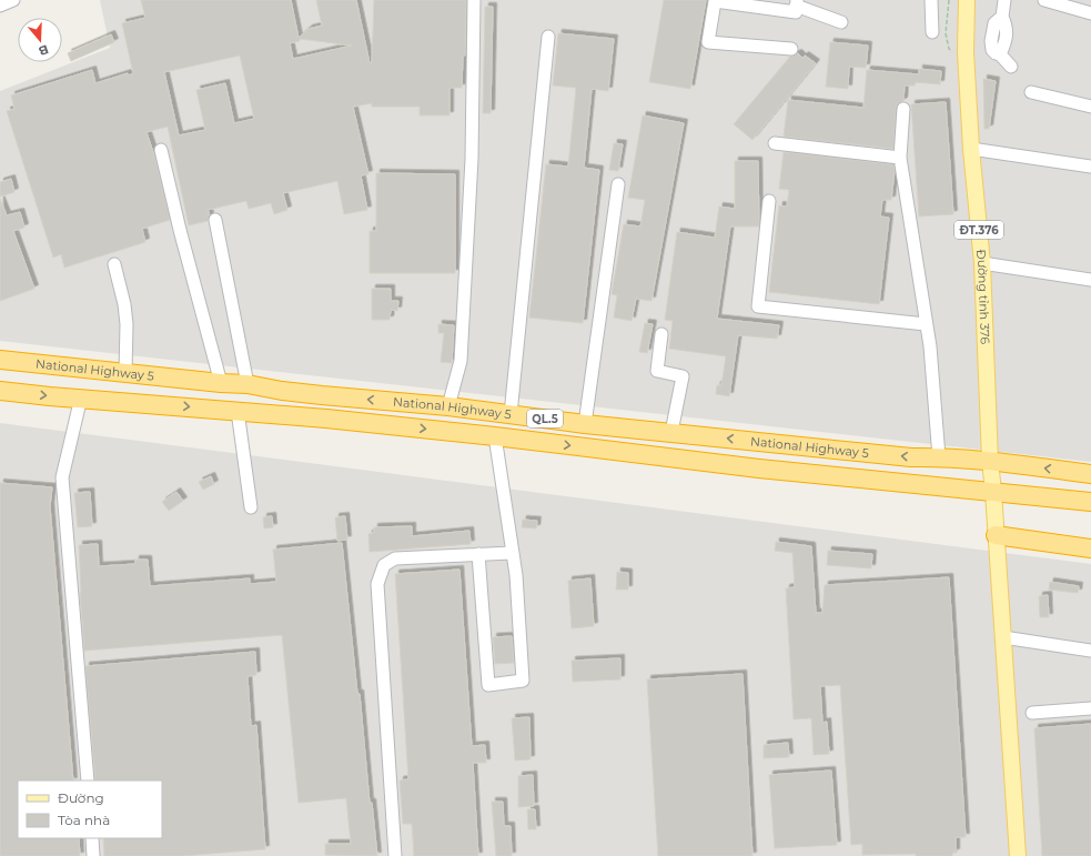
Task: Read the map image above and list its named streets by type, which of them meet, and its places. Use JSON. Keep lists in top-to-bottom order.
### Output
{
  "streets": {
    "highway": ["National Highway 5", "QL.5"],
    "main road": ["ĐT.376", "Đường tỉnh 376"]
  },
  "crossings": [
    ["Đường tỉnh 376", "National Highway 5"]
  ],
  "legend": ["Đường", "Tòa nhà"],
  "north": "bottom"
}
